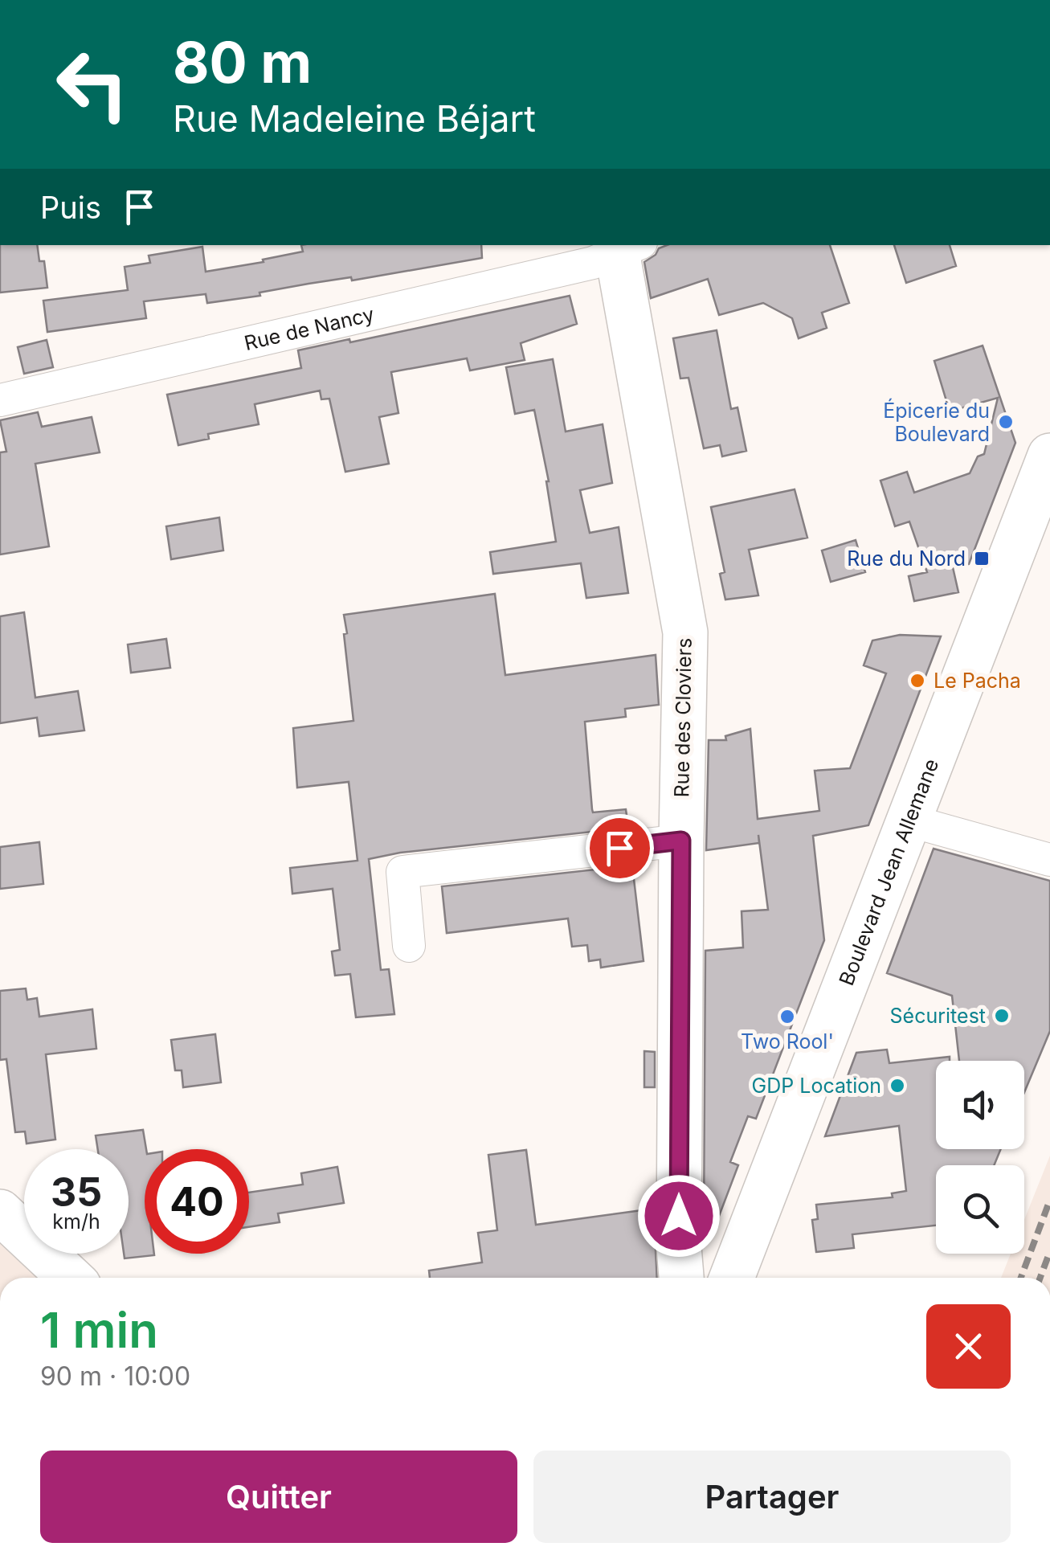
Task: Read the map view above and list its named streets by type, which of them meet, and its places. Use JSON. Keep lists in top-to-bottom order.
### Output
{
  "streets": {
    "street": ["Rue de Nancy", "Rue des Cloviers", "Boulevard Jean Allemane"]
  },
  "crossings": [
    ["Rue de Nancy", "Rue des Cloviers"],
    ["Rue des Cloviers", "Boulevard Jean Allemane"]
  ],
  "places": {
    "other": [
      "Épicerie du Boulevard",
      "Le Pacha",
      "Sécuritest",
      "Two Rool'",
      "GDP Location"
    ],
    "transit": ["Rue du Nord"]
  },
  "page": {
    "turn": ["80 m", "Rue Madeleine Béjart"],
    "then": "Puis",
    "speed": "35 km/h",
    "limit": "40",
    "heading": ["1 min", "90 m · 10:00"],
    "buttons": ["Quitter", "Partager"]
  }
}
